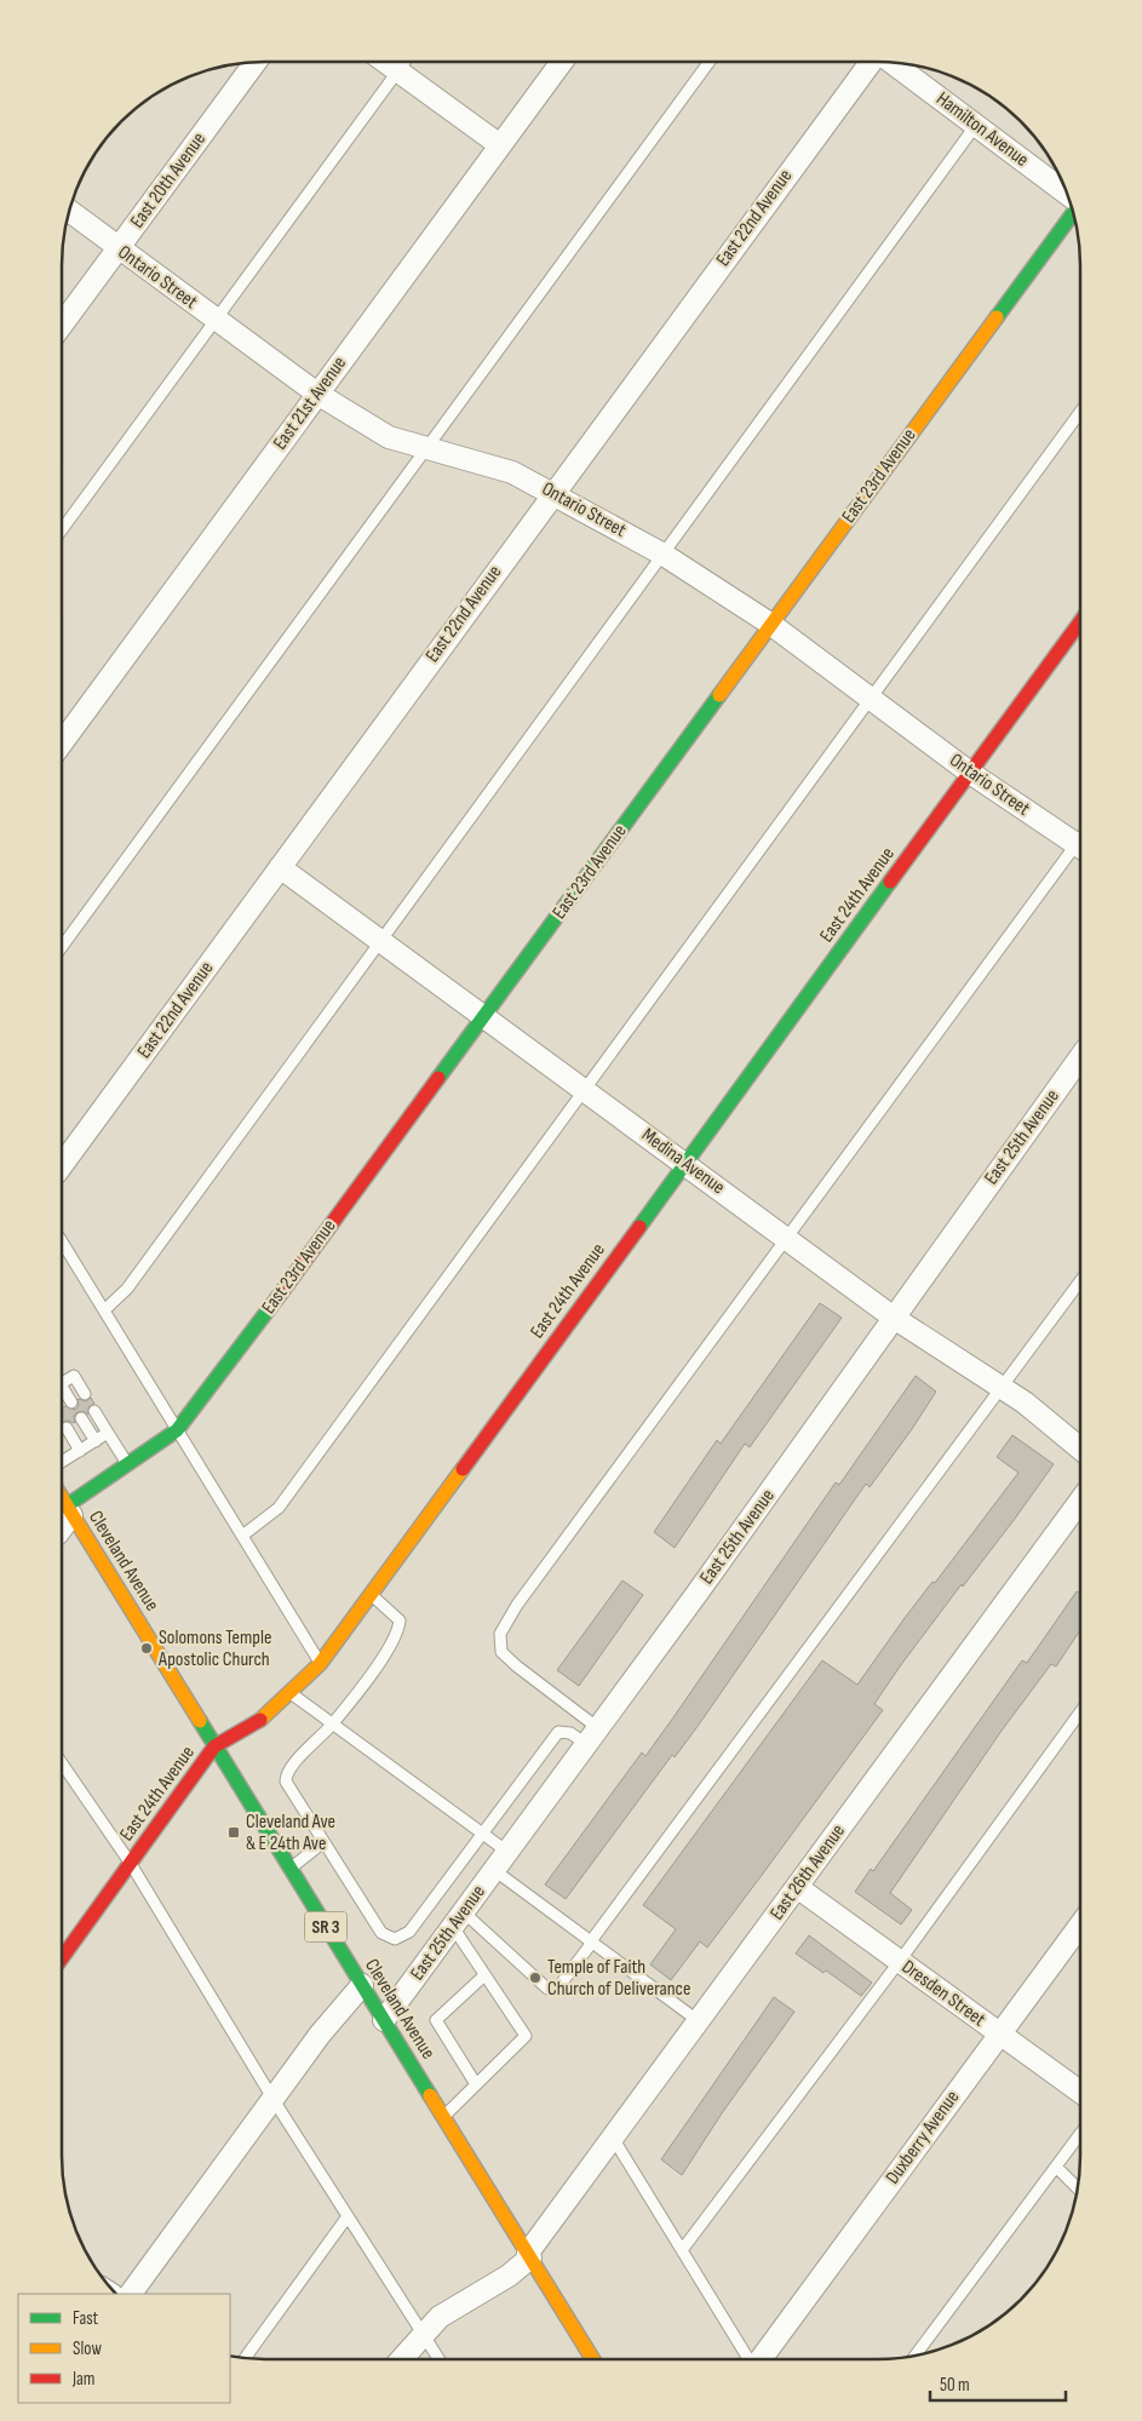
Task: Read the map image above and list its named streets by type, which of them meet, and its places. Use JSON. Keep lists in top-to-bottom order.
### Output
{
  "streets": {
    "street": [
      "Hamilton Avenue",
      "East 20th Avenue",
      "East 22nd Avenue",
      "Ontario Street",
      "East 21st Avenue",
      "East 23rd Avenue",
      "East 24th Avenue",
      "East 25th Avenue",
      "Medina Avenue",
      "Cleveland Avenue",
      "East 26th Avenue",
      "SR 3",
      "Dresden Street",
      "Duxberry Avenue"
    ]
  },
  "crossings": [
    ["East 20th Avenue", "Ontario Street"],
    ["East 22nd Avenue", "Ontario Street"],
    ["East 22nd Avenue", "Medina Avenue"],
    ["Ontario Street", "East 21st Avenue"],
    ["Ontario Street", "East 23rd Avenue"],
    ["Ontario Street", "East 24th Avenue"],
    ["East 23rd Avenue", "Medina Avenue"],
    ["East 23rd Avenue", "Cleveland Avenue"],
    ["East 24th Avenue", "Medina Avenue"],
    ["East 24th Avenue", "Cleveland Avenue"],
    ["East 25th Avenue", "Medina Avenue"],
    ["East 25th Avenue", "Cleveland Avenue"],
    ["Cleveland Avenue", "East 26th Avenue"],
    ["East 26th Avenue", "Dresden Street"],
    ["Dresden Street", "Duxberry Avenue"]
  ],
  "places": {
    "other": ["Solomons Temple Apostolic Church", "Temple of Faith Church of Deliverance"],
    "transit": ["Cleveland Ave & E 24th Ave"]
  },
  "legend": ["Fast", "Slow", "Jam"],
  "scale_bar": "50 m"
}
